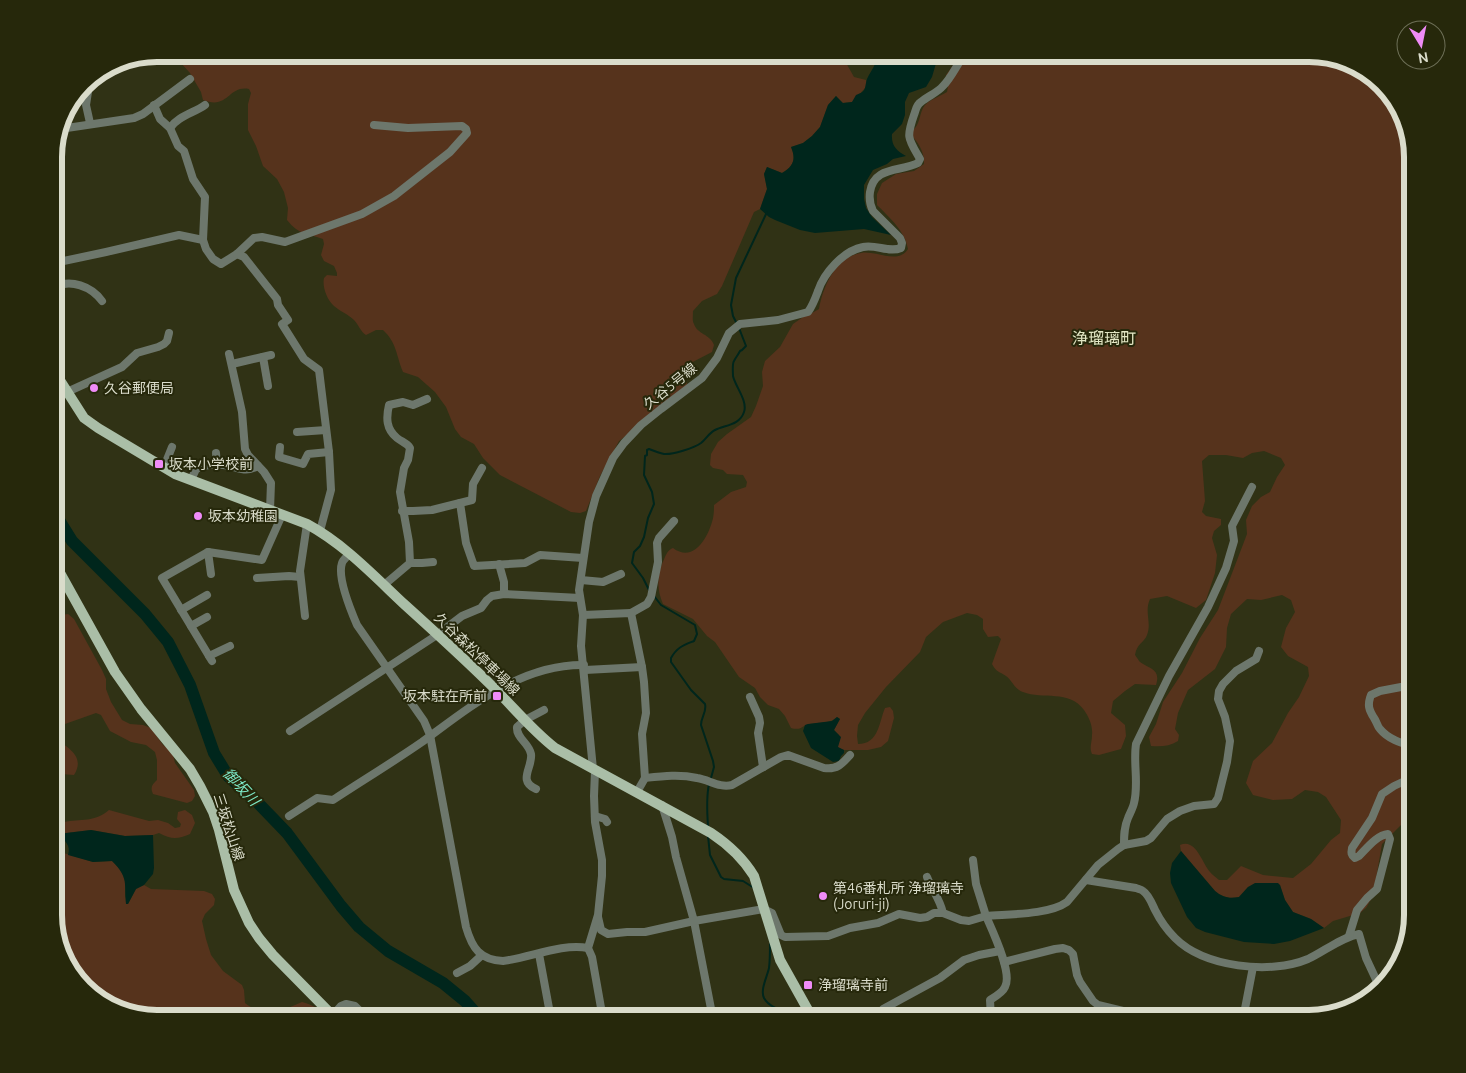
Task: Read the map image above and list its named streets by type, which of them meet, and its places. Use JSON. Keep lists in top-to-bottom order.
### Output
{
  "streets": {
    "main road": ["久谷森松停車場線", "三坂松山線"],
    "street": ["久谷5号線"]
  },
  "crossings": [
    ["久谷5号線", "久谷森松停車場線"]
  ],
  "districts": ["浄瑠璃町"],
  "water": ["御坂川"],
  "places": {
    "other": ["久谷郵便局", "坂本幼稚園", "第46番札所 浄瑠璃寺 (Joruri-ji)"],
    "transit": ["坂本小学校前", "坂本駐在所前", "浄瑠璃寺前"]
  },
  "north": "bottom"
}
